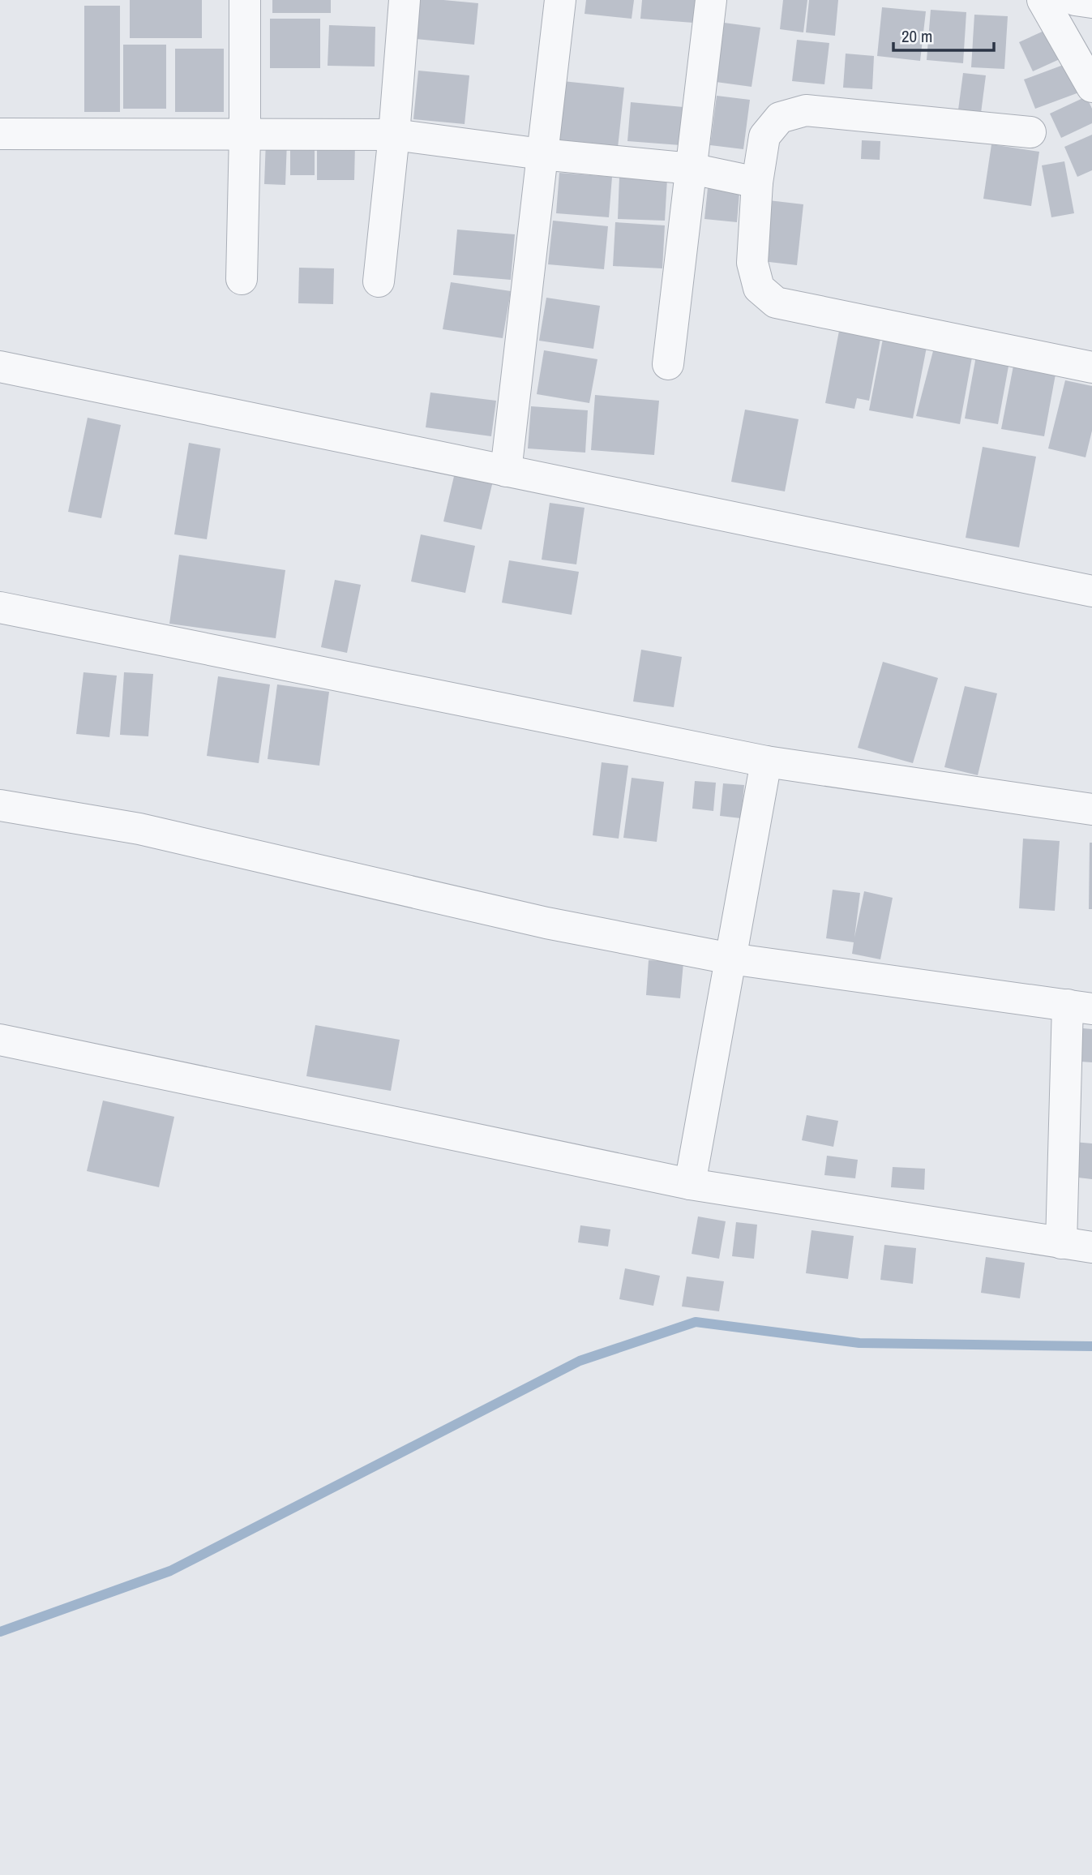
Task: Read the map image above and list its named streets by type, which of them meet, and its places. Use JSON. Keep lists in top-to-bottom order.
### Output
{
  "scale_bar": "20 m"
}
